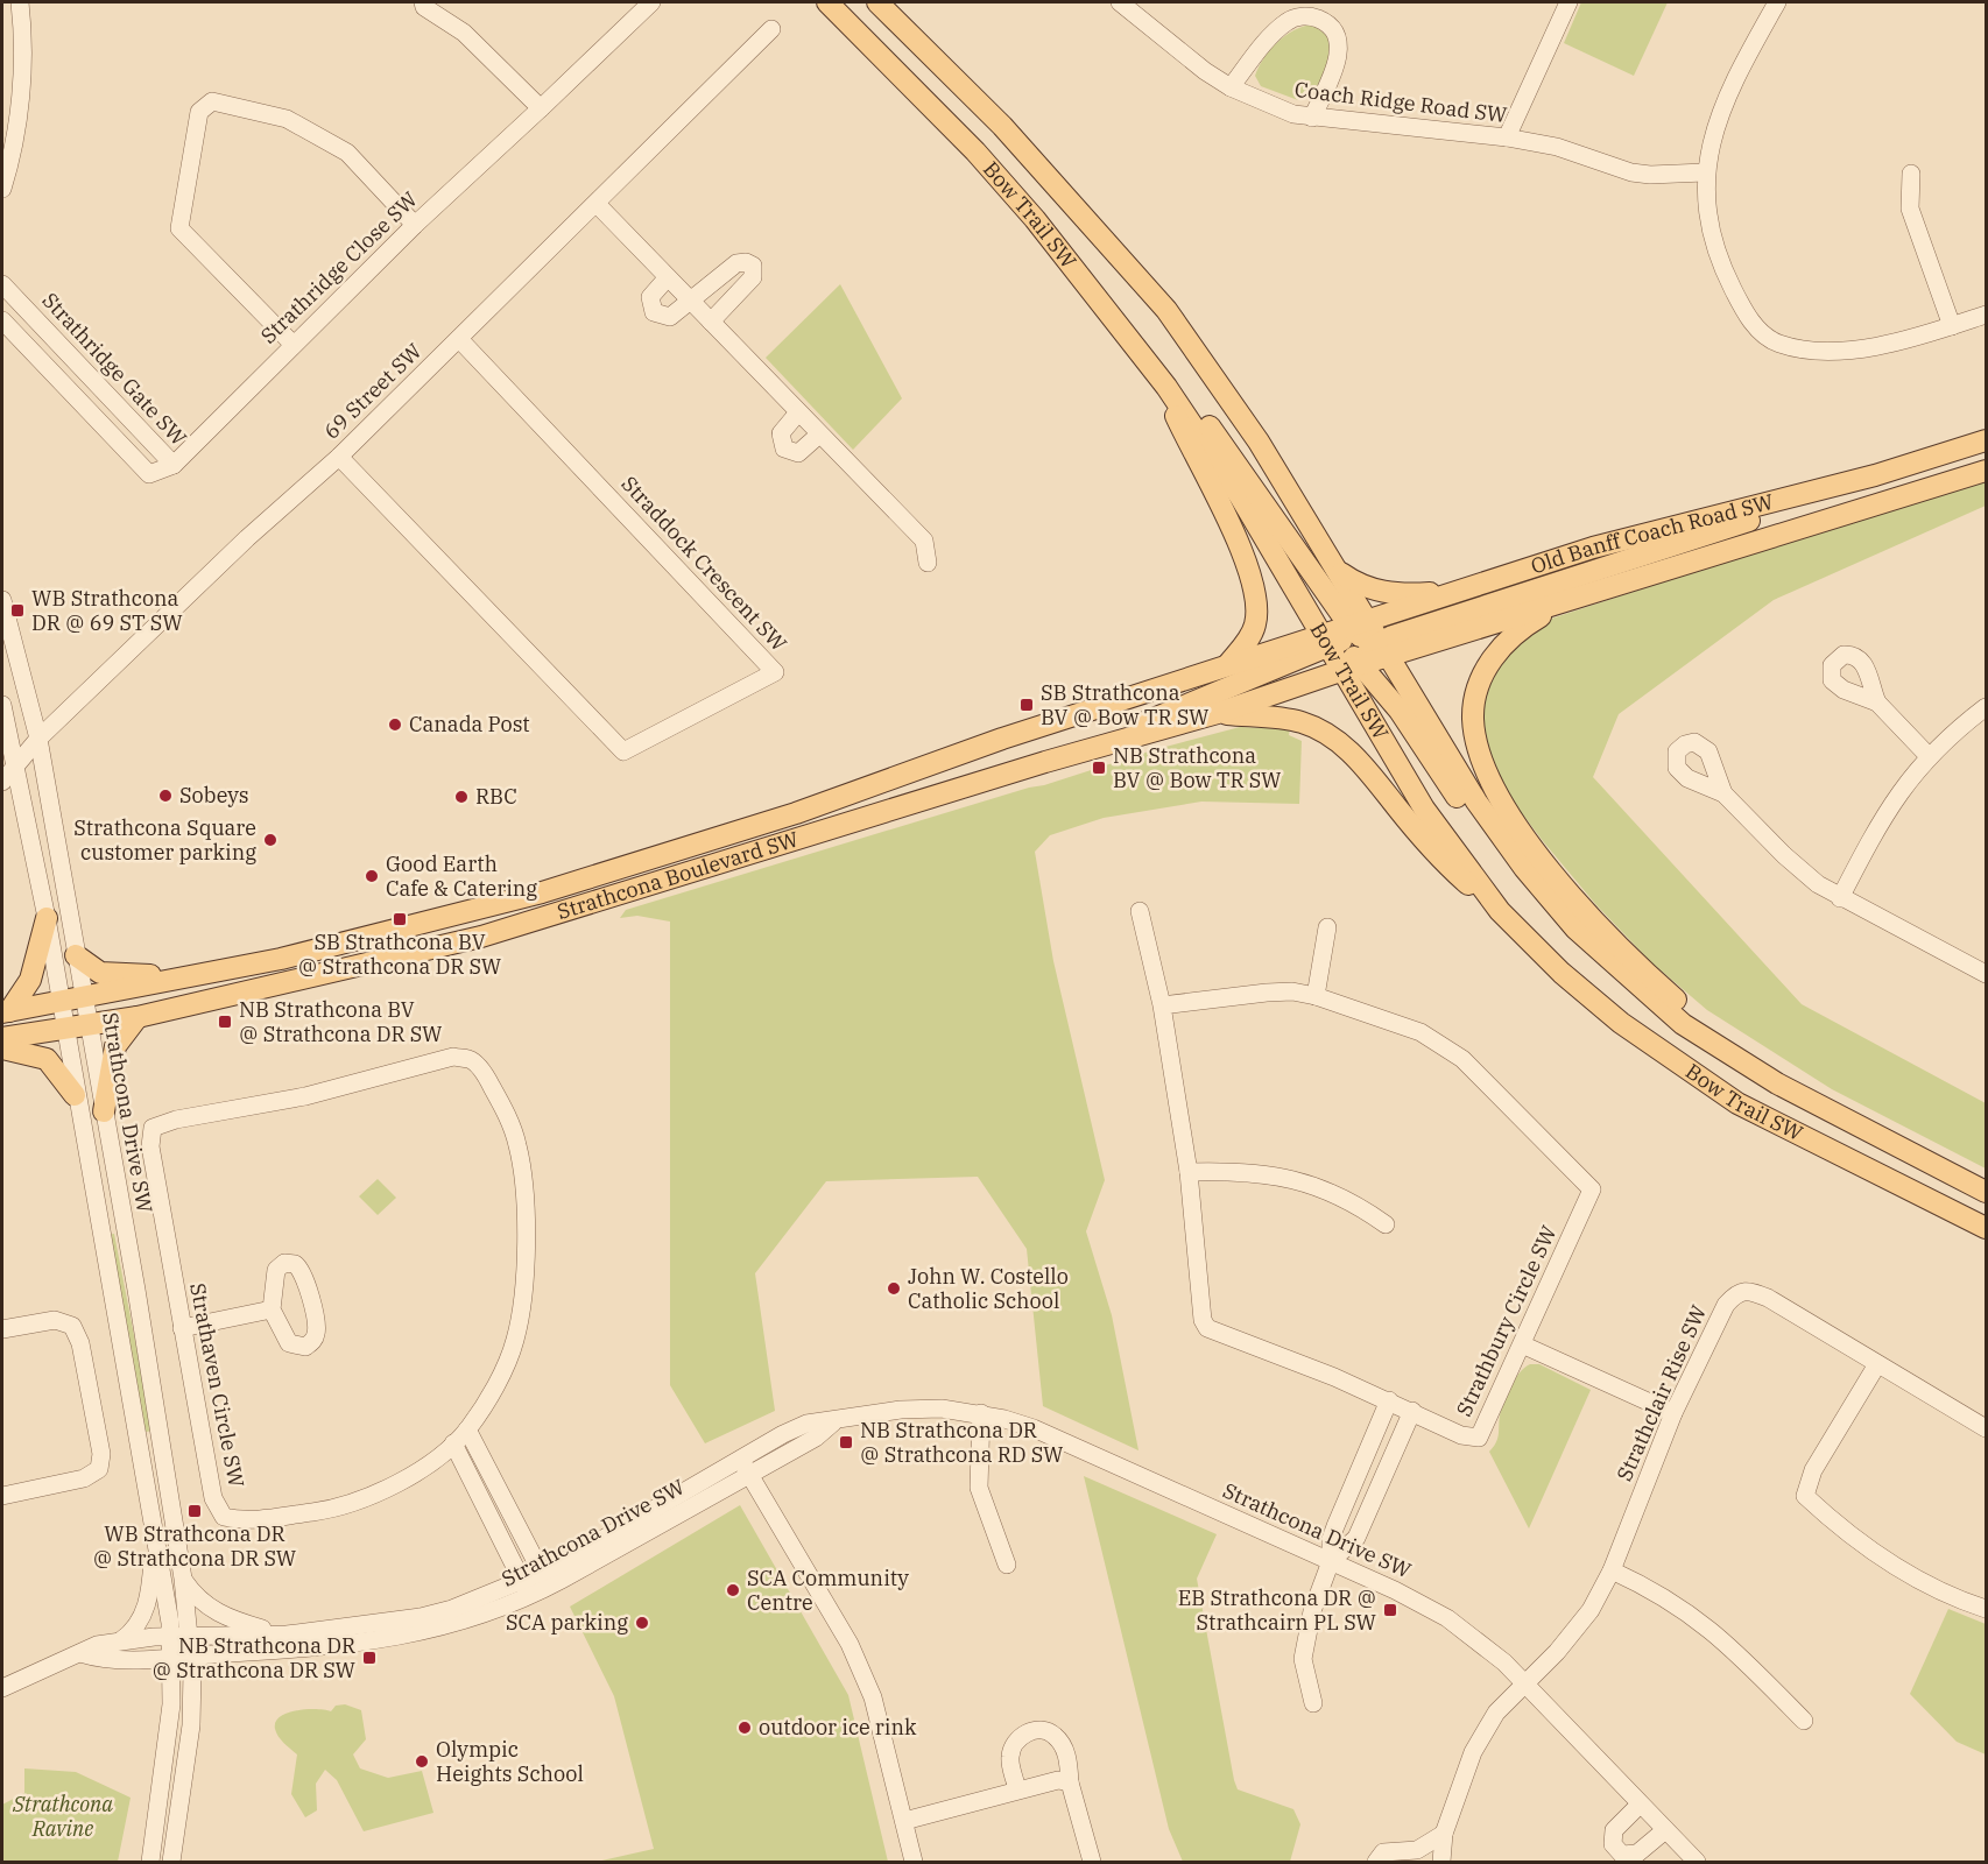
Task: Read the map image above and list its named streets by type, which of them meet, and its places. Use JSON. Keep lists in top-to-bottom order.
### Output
{
  "streets": {
    "main road": ["Bow Trail SW", "Old Banff Coach Road SW", "Strathcona Boulevard SW"],
    "street": [
      "Coach Ridge Road SW",
      "Strathridge Close SW",
      "Strathridge Gate SW",
      "69 Street SW",
      "Straddock Crescent SW",
      "Strathcona Drive SW",
      "Strathbury Circle SW",
      "Strathaven Circle SW",
      "Strathclair Rise SW"
    ]
  },
  "crossings": [
    ["Bow Trail SW", "Old Banff Coach Road SW"],
    ["Bow Trail SW", "Strathcona Boulevard SW"],
    ["Strathridge Close SW", "Strathridge Gate SW"],
    ["69 Street SW", "Straddock Crescent SW"],
    ["69 Street SW", "Strathcona Drive SW"],
    ["Old Banff Coach Road SW", "Strathcona Boulevard SW"],
    ["Strathcona Boulevard SW", "Strathcona Drive SW"],
    ["Strathcona Drive SW", "Strathclair Rise SW"]
  ],
  "parks": ["Strathcona Ravine"],
  "places": {
    "transit": [
      "WB Strathcona DR @ 69 ST SW",
      "SB Strathcona BV @ Bow TR SW",
      "NB Strathcona BV @ Bow TR SW",
      "SB Strathcona BV @ Strathcona DR SW",
      "NB Strathcona BV @ Strathcona DR SW",
      "NB Strathcona DR @ Strathcona RD SW",
      "WB Strathcona DR @ Strathcona DR SW",
      "EB Strathcona DR @ Strathcairn PL SW",
      "NB Strathcona DR @ Strathcona DR SW"
    ],
    "other": [
      "Canada Post",
      "Sobeys",
      "RBC",
      "Strathcona Square customer parking",
      "Good Earth Cafe & Catering",
      "John W. Costello Catholic School",
      "SCA Community Centre",
      "SCA parking",
      "outdoor ice rink",
      "Olympic Heights School"
    ]
  }
}
